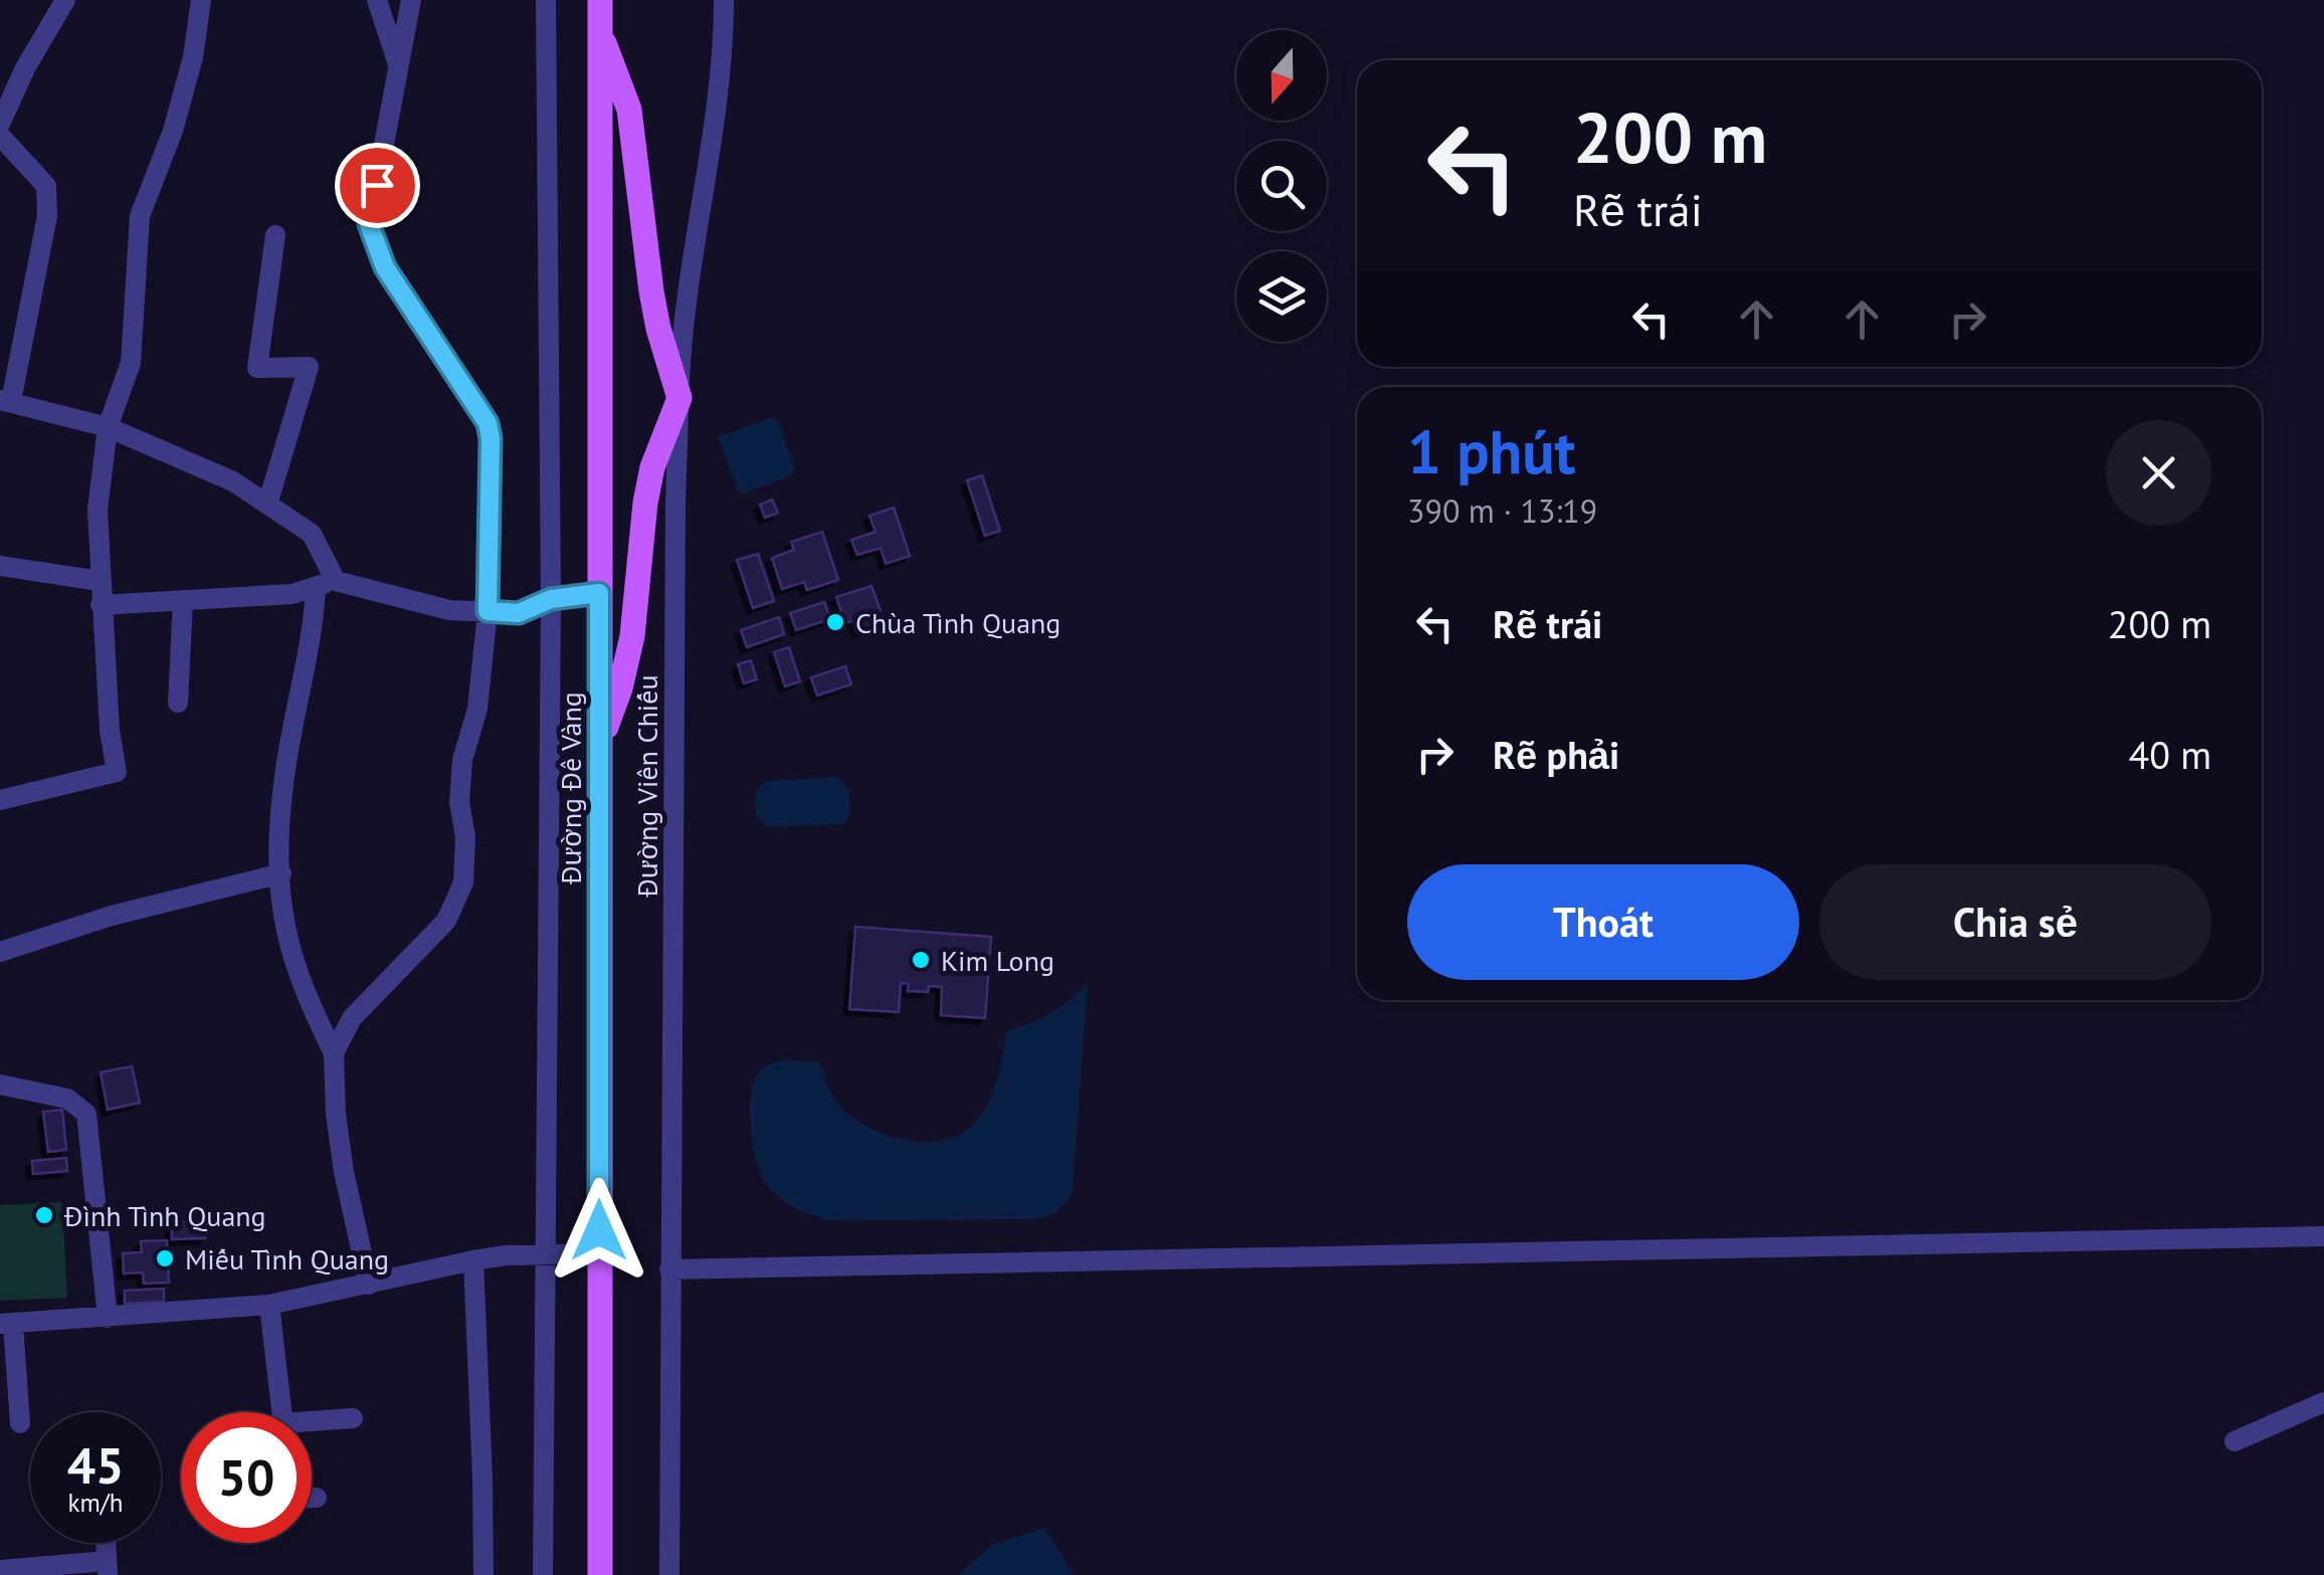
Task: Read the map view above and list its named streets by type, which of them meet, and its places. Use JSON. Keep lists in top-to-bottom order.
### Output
{
  "streets": {
    "main road": ["Đường Đê Vàng"],
    "street": ["Đường Viên Chiếu"]
  },
  "places": [
    "Chùa Tình Quang",
    "Kim Long",
    "Đình Tình Quang",
    "Miếu Tình Quang"
  ],
  "north": "bottom",
  "page": {
    "turn": ["200 m", "Rẽ trái"],
    "heading": ["1 phút", "390 m · 13:19"],
    "list": [
      {
        "name": "Rẽ trái",
        "value": "200 m"
      },
      {
        "name": "Rẽ phải",
        "value": "40 m"
      }
    ],
    "buttons": ["Thoát", "Chia sẻ"],
    "speed": "45 km/h",
    "limit": "50"
  }
}
